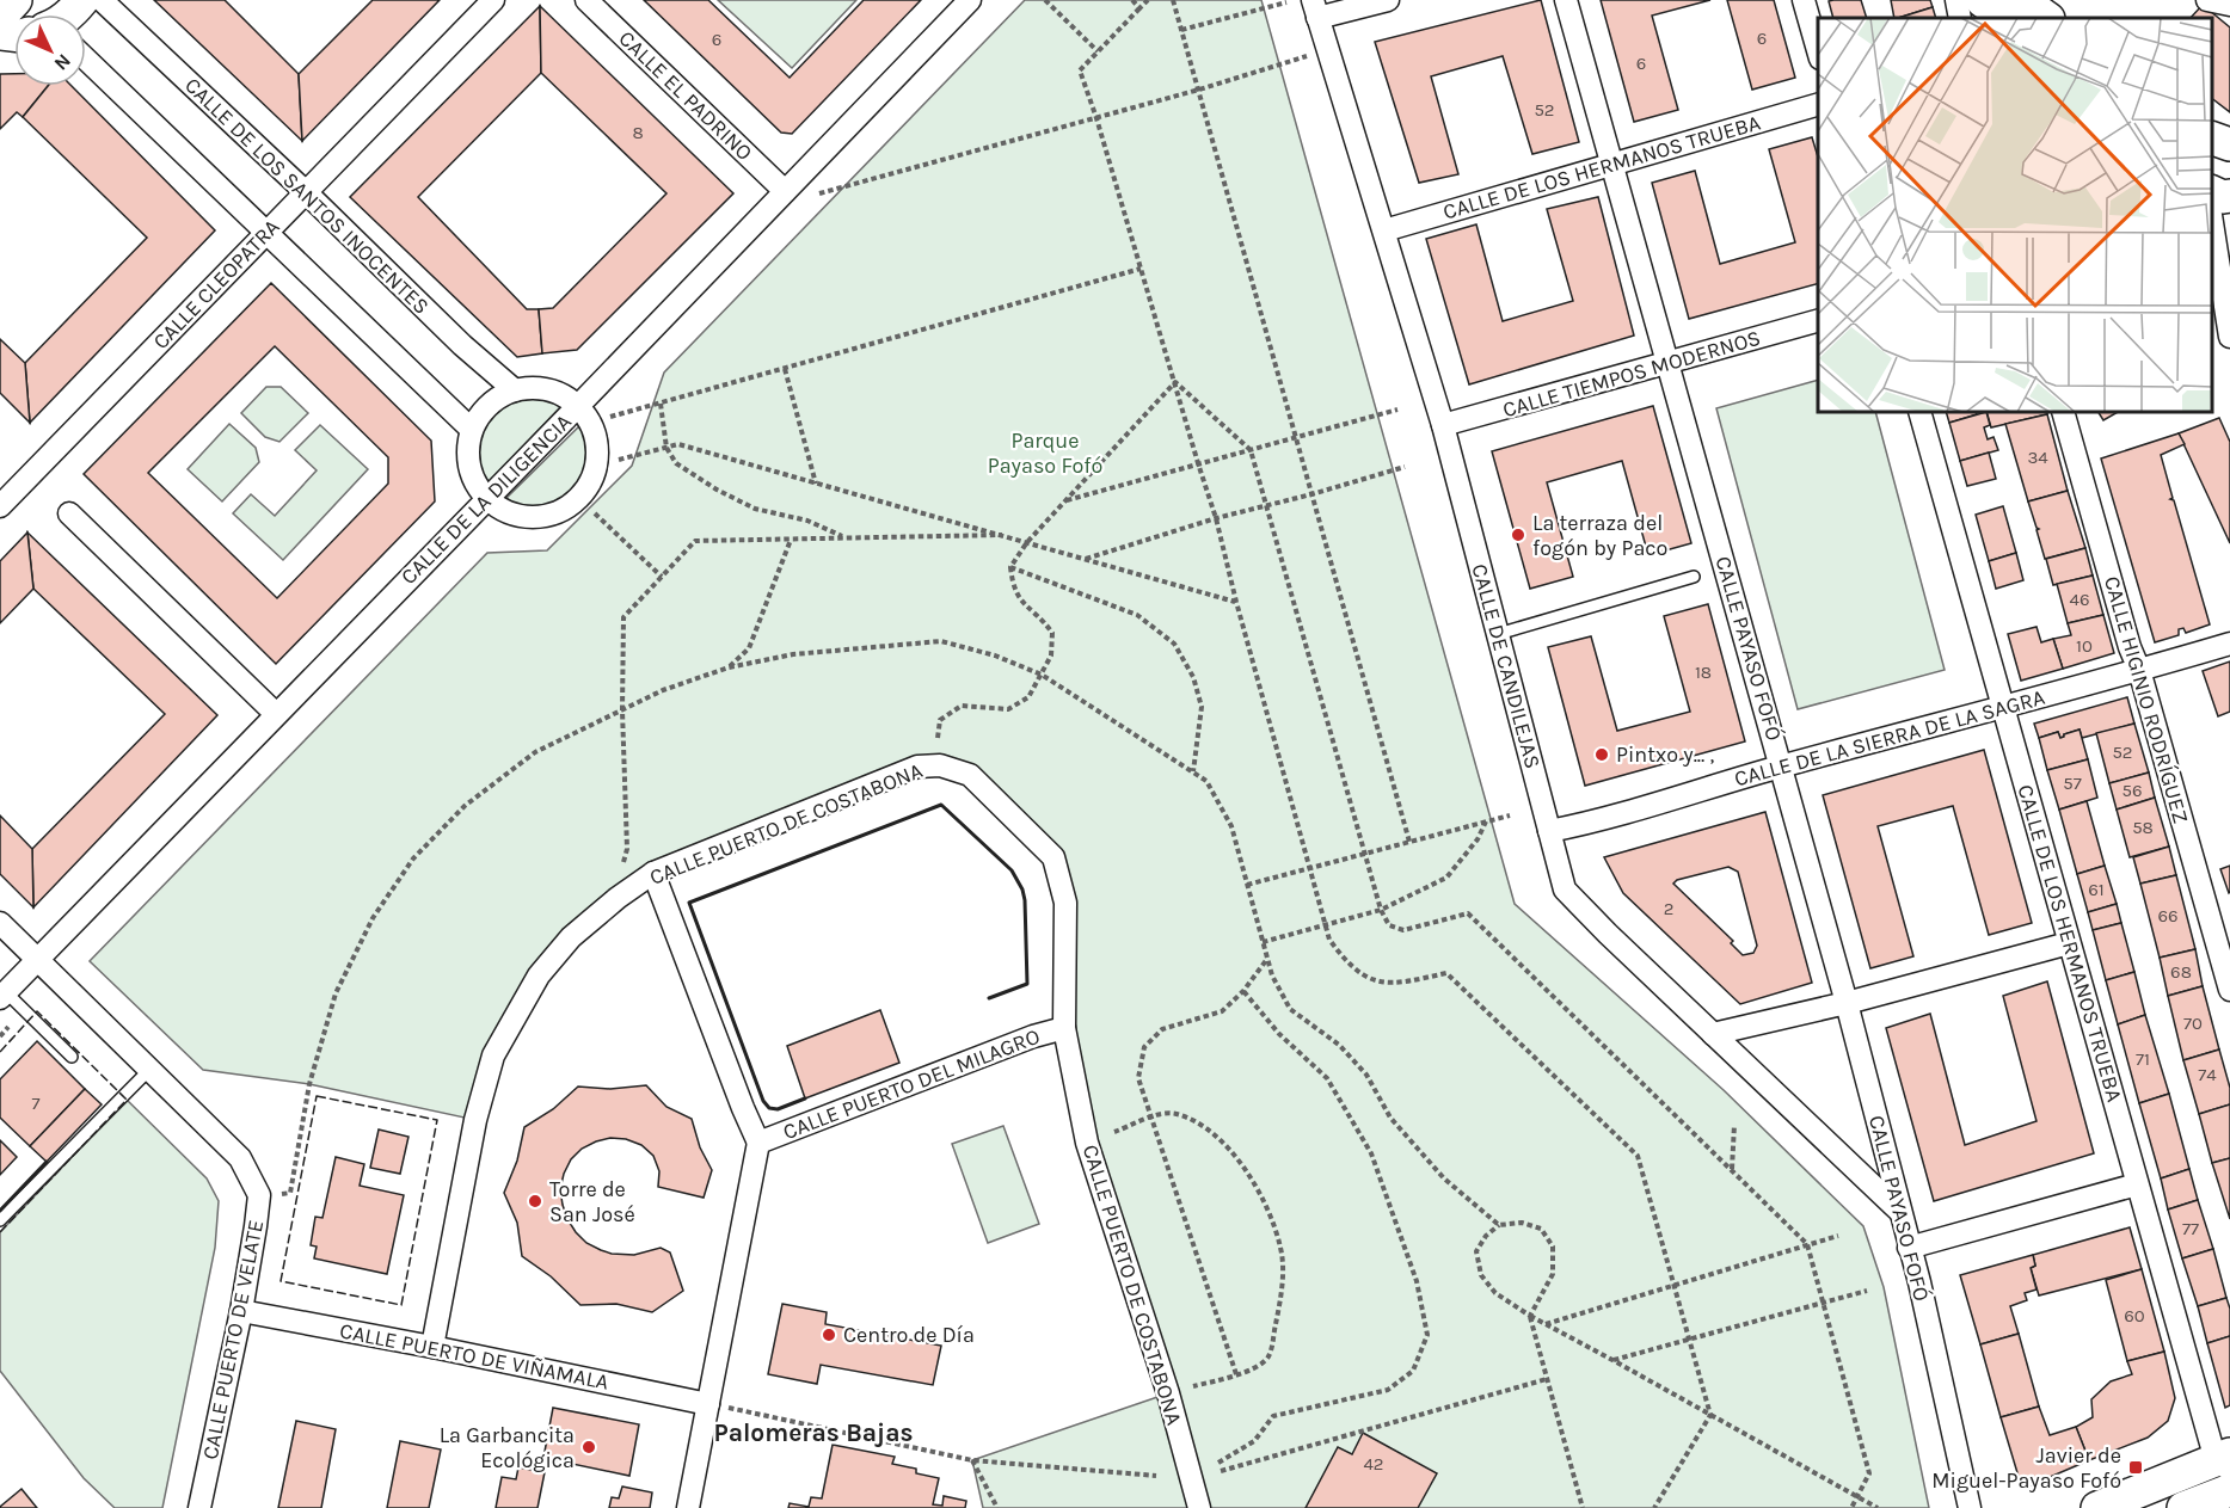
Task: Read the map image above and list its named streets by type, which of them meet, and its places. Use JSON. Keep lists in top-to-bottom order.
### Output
{
  "streets": {
    "street": [
      "CALLE EL PADRINO",
      "CALLE DE LOS HERMANOS TRUEBA",
      "CALLE DE LOS SANTOS INOCENTES",
      "CALLE CLEOPATRA",
      "CALLE TIEMPOS MODERNOS",
      "CALLE DE LA DILIGENCIA",
      "CALLE PAYASO FOFÓ",
      "CALLE DE CANDILEJAS",
      "CALLE HIGINIO RODRÍGUEZ",
      "CALLE DE LA SIERRA DE LA SAGRA",
      "CALLE PUERTO DE COSTABONA",
      "CALLE PUERTO DEL MILAGRO",
      "CALLE PUERTO DE VELATE",
      "CALLE PUERTO DE VIÑAMALA"
    ]
  },
  "crossings": [
    ["CALLE EL PADRINO", "CALLE DE LA DILIGENCIA"],
    ["CALLE DE LOS HERMANOS TRUEBA", "CALLE PAYASO FOFÓ"],
    ["CALLE DE LOS HERMANOS TRUEBA", "CALLE DE CANDILEJAS"],
    ["CALLE DE LOS HERMANOS TRUEBA", "CALLE DE LA SIERRA DE LA SAGRA"],
    ["CALLE DE LOS SANTOS INOCENTES", "CALLE CLEOPATRA"],
    ["CALLE TIEMPOS MODERNOS", "CALLE PAYASO FOFÓ"],
    ["CALLE TIEMPOS MODERNOS", "CALLE DE CANDILEJAS"],
    ["CALLE DE LA DILIGENCIA", "CALLE PUERTO DE VELATE"],
    ["CALLE PAYASO FOFÓ", "CALLE DE CANDILEJAS"],
    ["CALLE PAYASO FOFÓ", "CALLE DE LA SIERRA DE LA SAGRA"],
    ["CALLE DE CANDILEJAS", "CALLE DE LA SIERRA DE LA SAGRA"],
    ["CALLE HIGINIO RODRÍGUEZ", "CALLE DE LA SIERRA DE LA SAGRA"],
    ["CALLE PUERTO DE COSTABONA", "CALLE PUERTO DEL MILAGRO"],
    ["CALLE PUERTO DE COSTABONA", "CALLE PUERTO DE VIÑAMALA"],
    ["CALLE PUERTO DEL MILAGRO", "CALLE PUERTO DE VIÑAMALA"],
    ["CALLE PUERTO DE VELATE", "CALLE PUERTO DE VIÑAMALA"]
  ],
  "districts": ["Palomeras Bajas"],
  "parks": ["Parque Payaso Fofó"],
  "places": {
    "other": [
      "La terraza del fogón by Paco",
      "Pintxo y... ,",
      "Torre de San José",
      "Centro de Día",
      "La Garbancita Ecológica"
    ],
    "transit": ["Javier de Miguel-Payaso Fofó"]
  },
  "house_numbers": [
    "6",
    "6",
    "6",
    "52",
    "8",
    "34",
    "46",
    "10",
    "18",
    "52",
    "57",
    "56",
    "58",
    "61",
    "2",
    "66",
    "68",
    "70",
    "71",
    "74",
    "7",
    "77",
    "60",
    "42"
  ],
  "north": "bottom right"
}
